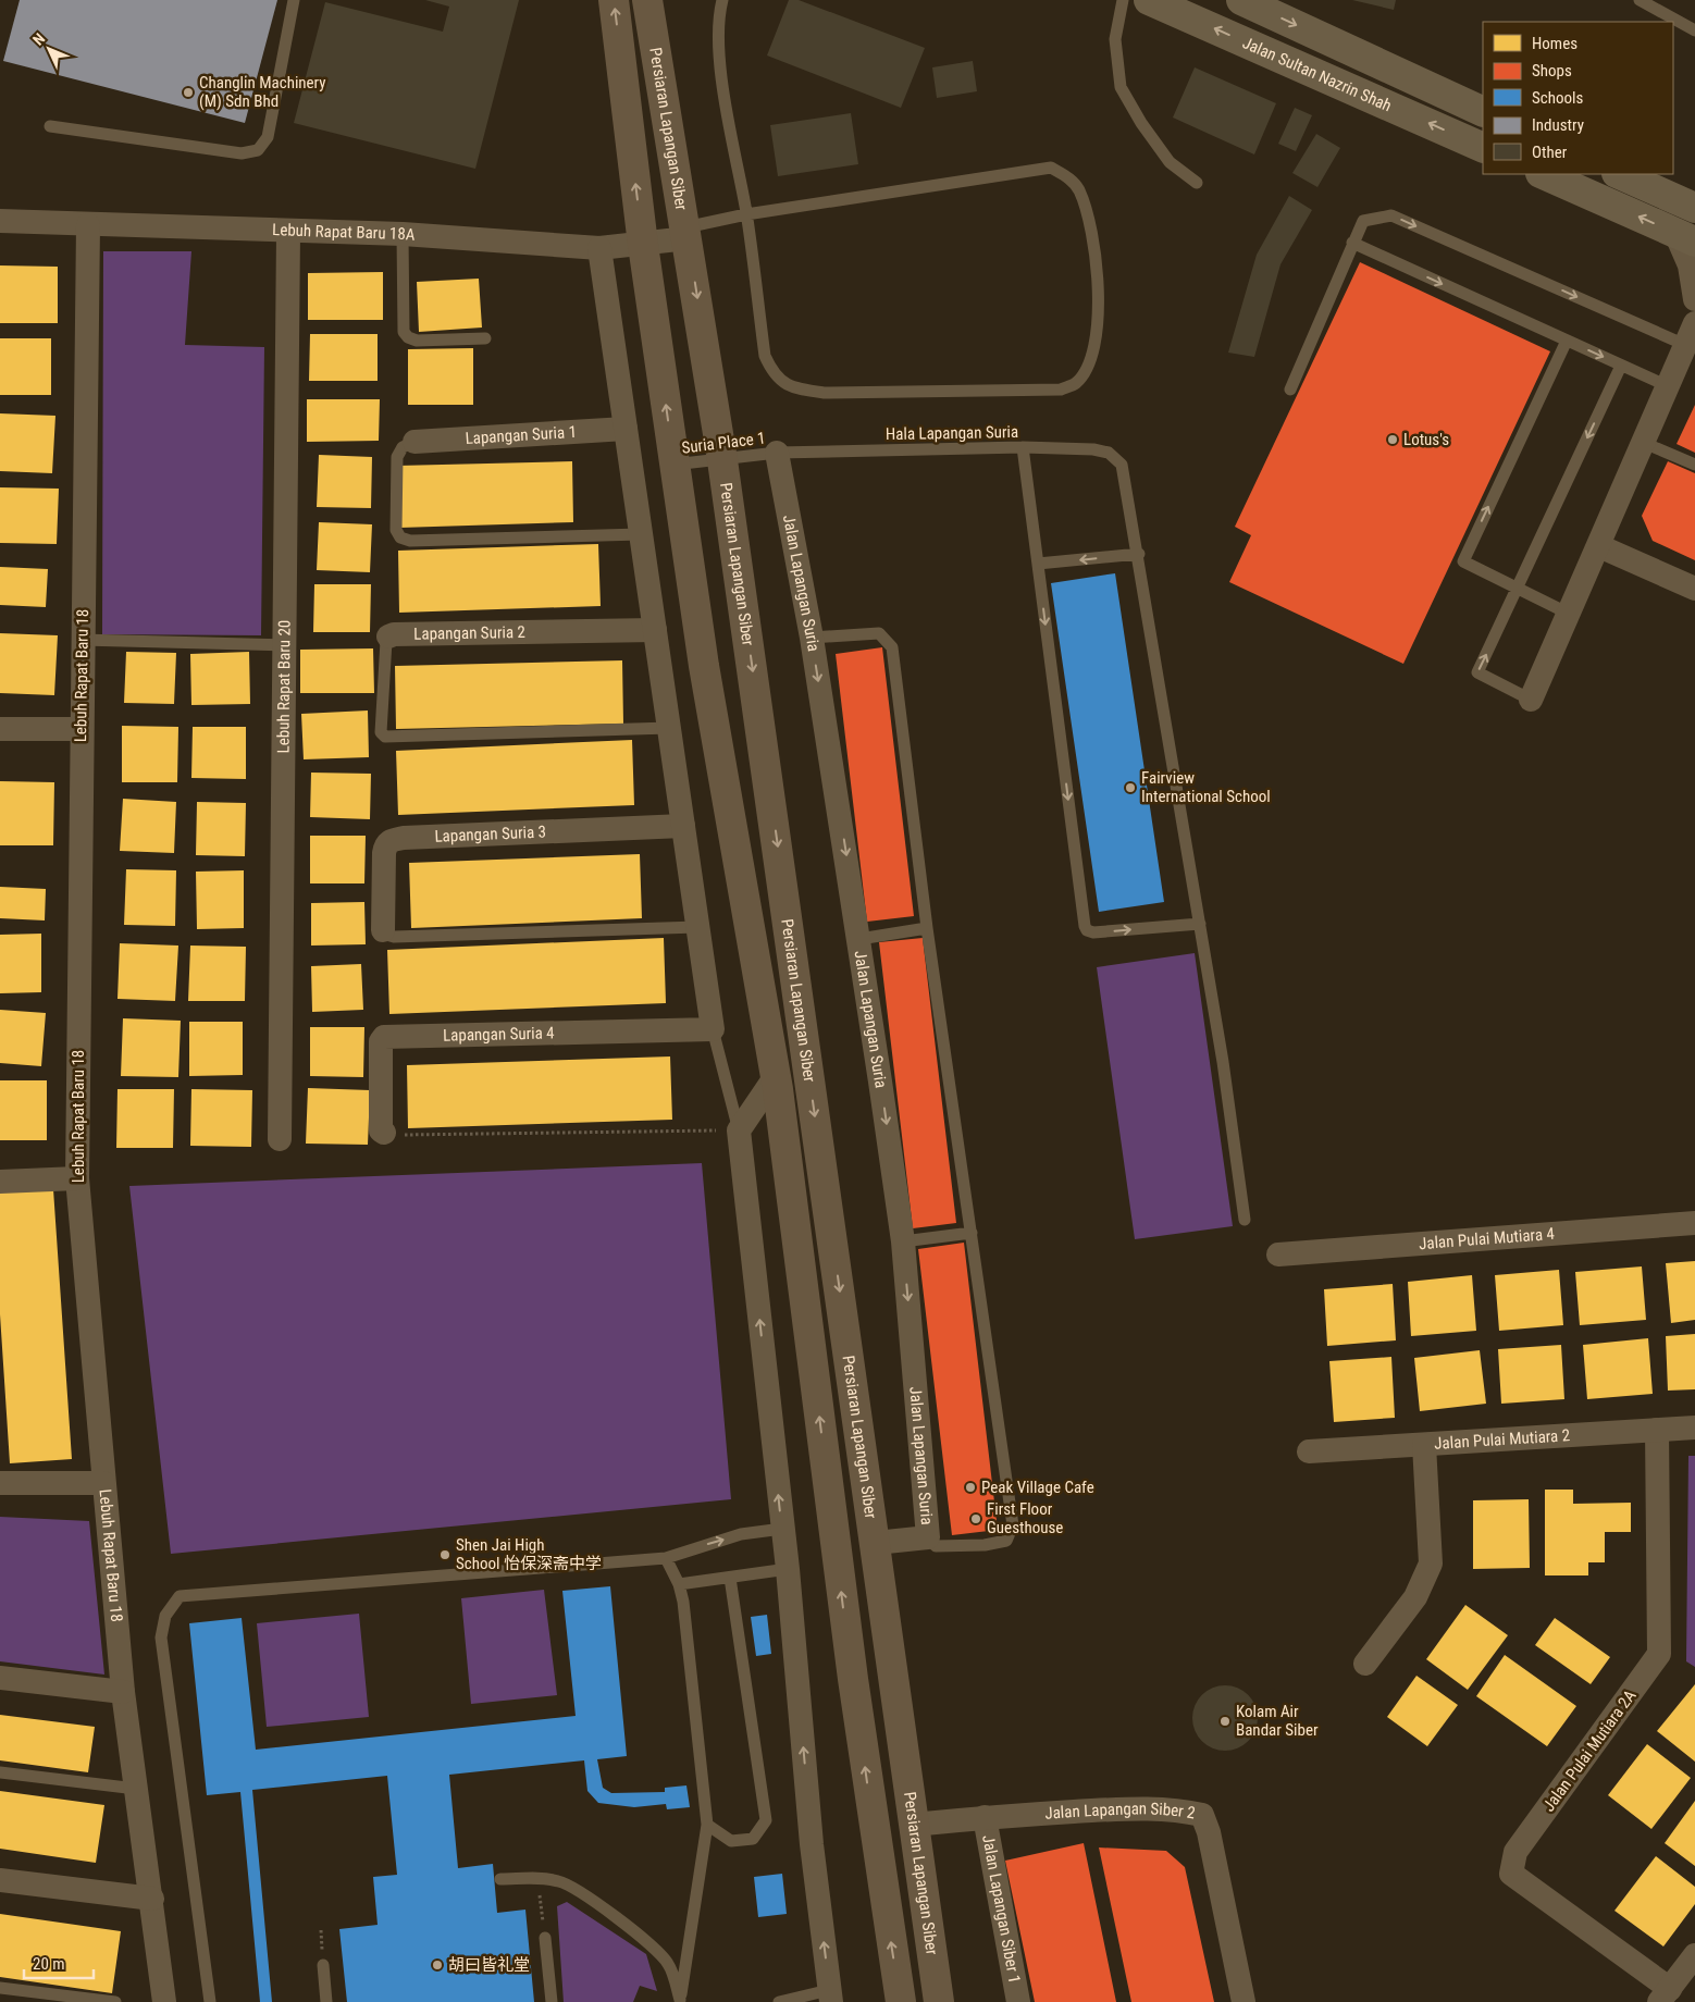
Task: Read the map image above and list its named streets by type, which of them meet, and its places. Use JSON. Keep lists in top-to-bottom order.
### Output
{
  "streets": {
    "highway": ["Jalan Sultan Nazrin Shah"],
    "main road": ["Persiaran Lapangan Siber"],
    "street": [
      "Lebuh Rapat Baru 18A",
      "Lapangan Suria 1",
      "Jalan Lapangan Suria",
      "Lapangan Suria 2",
      "Lebuh Rapat Baru 18",
      "Lebuh Rapat Baru 20",
      "Lapangan Suria 3",
      "Lapangan Suria 4",
      "Jalan Pulai Mutiara 4",
      "Jalan Pulai Mutiara 2",
      "Jalan Pulai Mutiara 2A",
      "Jalan Lapangan Siber 2",
      "Jalan Lapangan Siber 1"
    ],
    "lane": ["Hala Lapangan Suria", "Suria Place 1"]
  },
  "crossings": [
    ["Persiaran Lapangan Siber", "Lebuh Rapat Baru 18A"],
    ["Persiaran Lapangan Siber", "Suria Place 1"],
    ["Persiaran Lapangan Siber", "Jalan Lapangan Suria"],
    ["Persiaran Lapangan Siber", "Jalan Lapangan Siber 2"],
    ["Lebuh Rapat Baru 18A", "Lebuh Rapat Baru 18"],
    ["Lebuh Rapat Baru 18A", "Lebuh Rapat Baru 20"],
    ["Hala Lapangan Suria", "Suria Place 1"],
    ["Hala Lapangan Suria", "Jalan Lapangan Suria"],
    ["Suria Place 1", "Jalan Lapangan Suria"],
    ["Jalan Pulai Mutiara 2", "Jalan Pulai Mutiara 2A"],
    ["Jalan Lapangan Siber 2", "Jalan Lapangan Siber 1"]
  ],
  "places": [
    "Changlin Machinery (M) Sdn Bhd",
    "Lotus's",
    "Fairview International School",
    "Peak Village Cafe",
    "First Floor Guesthouse",
    "Shen Jai High School 怡保深斋中学",
    "Kolam Air Bandar Siber",
    "胡曰皆礼堂"
  ],
  "legend": [
    "Homes",
    "Shops",
    "Schools",
    "Industry",
    "Other"
  ],
  "scale_bar": "20 m",
  "north": "top left"
}
